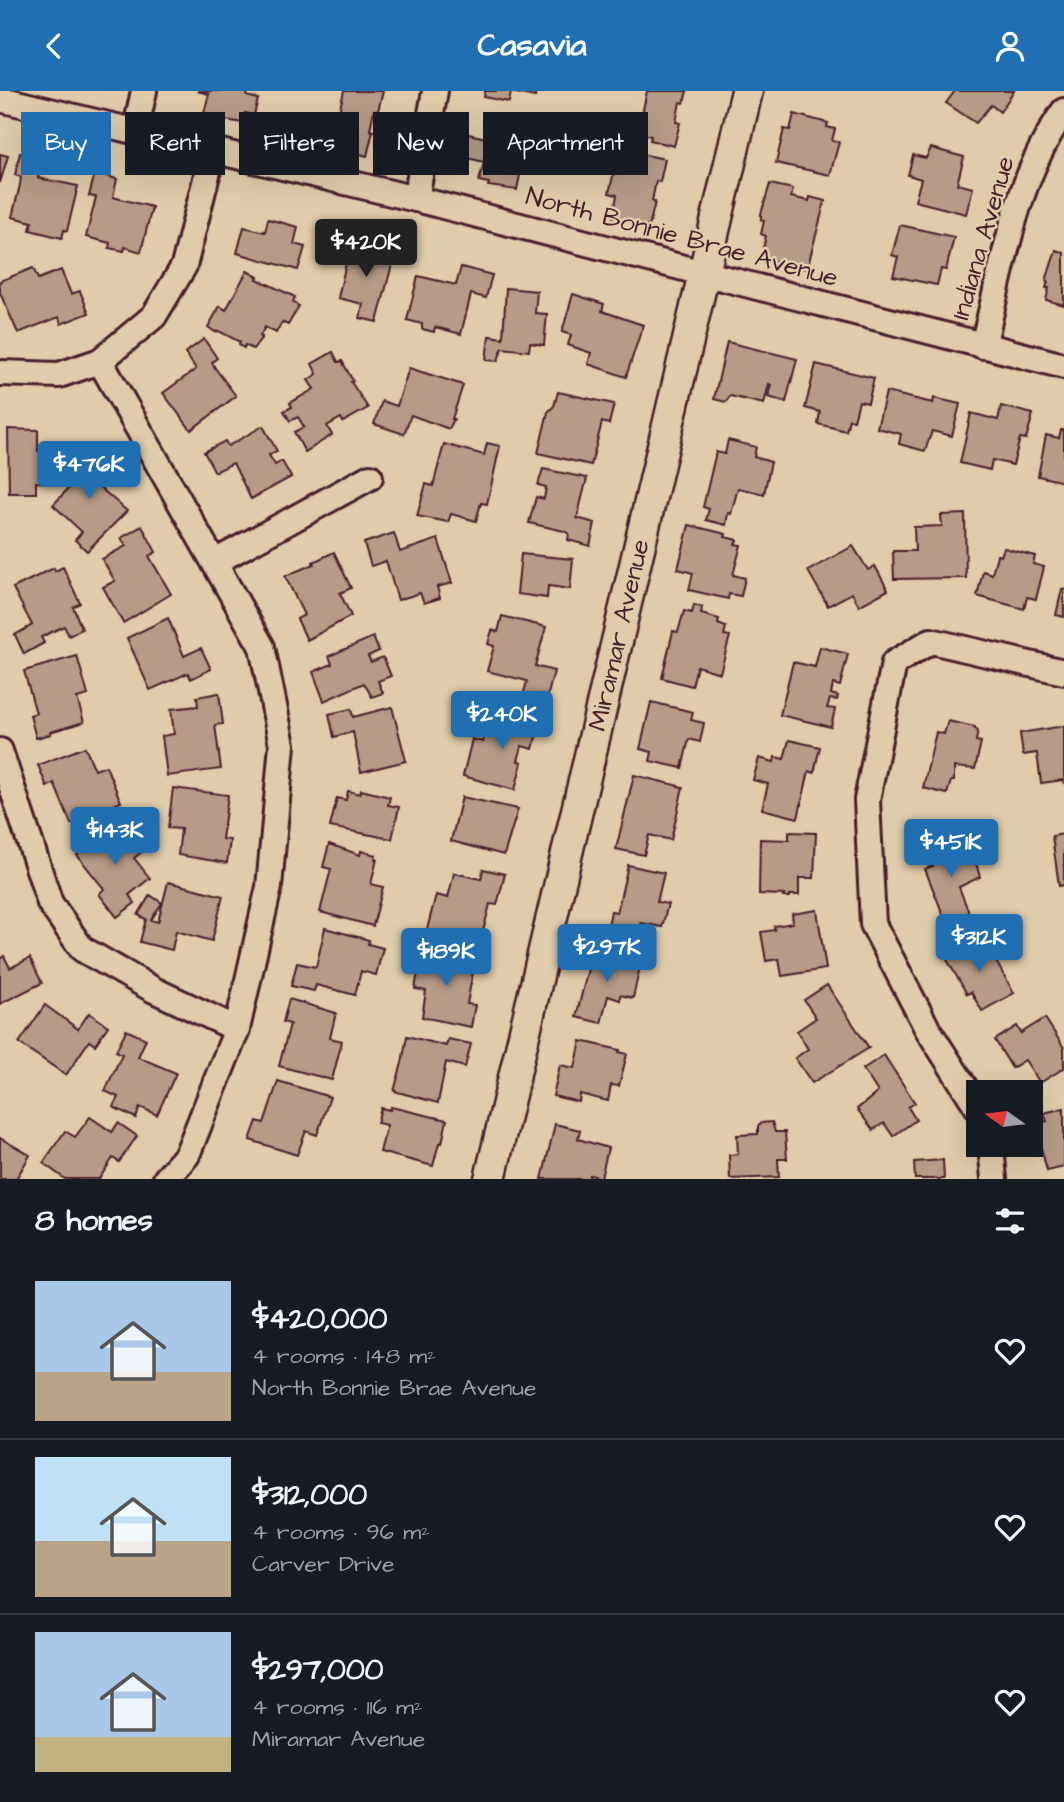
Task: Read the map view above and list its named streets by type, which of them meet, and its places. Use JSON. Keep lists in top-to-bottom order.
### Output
{
  "streets": {
    "street": ["North Bonnie Brae Avenue", "Indiana Avenue", "Miramar Avenue"]
  },
  "crossings": [
    ["North Bonnie Brae Avenue", "Indiana Avenue"],
    ["North Bonnie Brae Avenue", "Miramar Avenue"]
  ],
  "north": "left",
  "page": {
    "header": "Casavia",
    "chip": [
      "Buy",
      "Rent",
      "Filters",
      "New",
      "Apartment"
    ],
    "price": [
      "$420K",
      "$476K",
      "$240K",
      "$143K",
      "$451K",
      "$312K",
      "$297K",
      "$189K"
    ],
    "heading": "8 homes",
    "list": [
      {
        "name": "$420,000",
        "note": "4 rooms · 148 m² · North Bonnie Brae Avenue"
      },
      {
        "name": "$312,000",
        "note": "4 rooms · 96 m² · Carver Drive"
      },
      {
        "name": "$297,000",
        "note": "4 rooms · 116 m² · Miramar Avenue"
      }
    ]
  }
}
